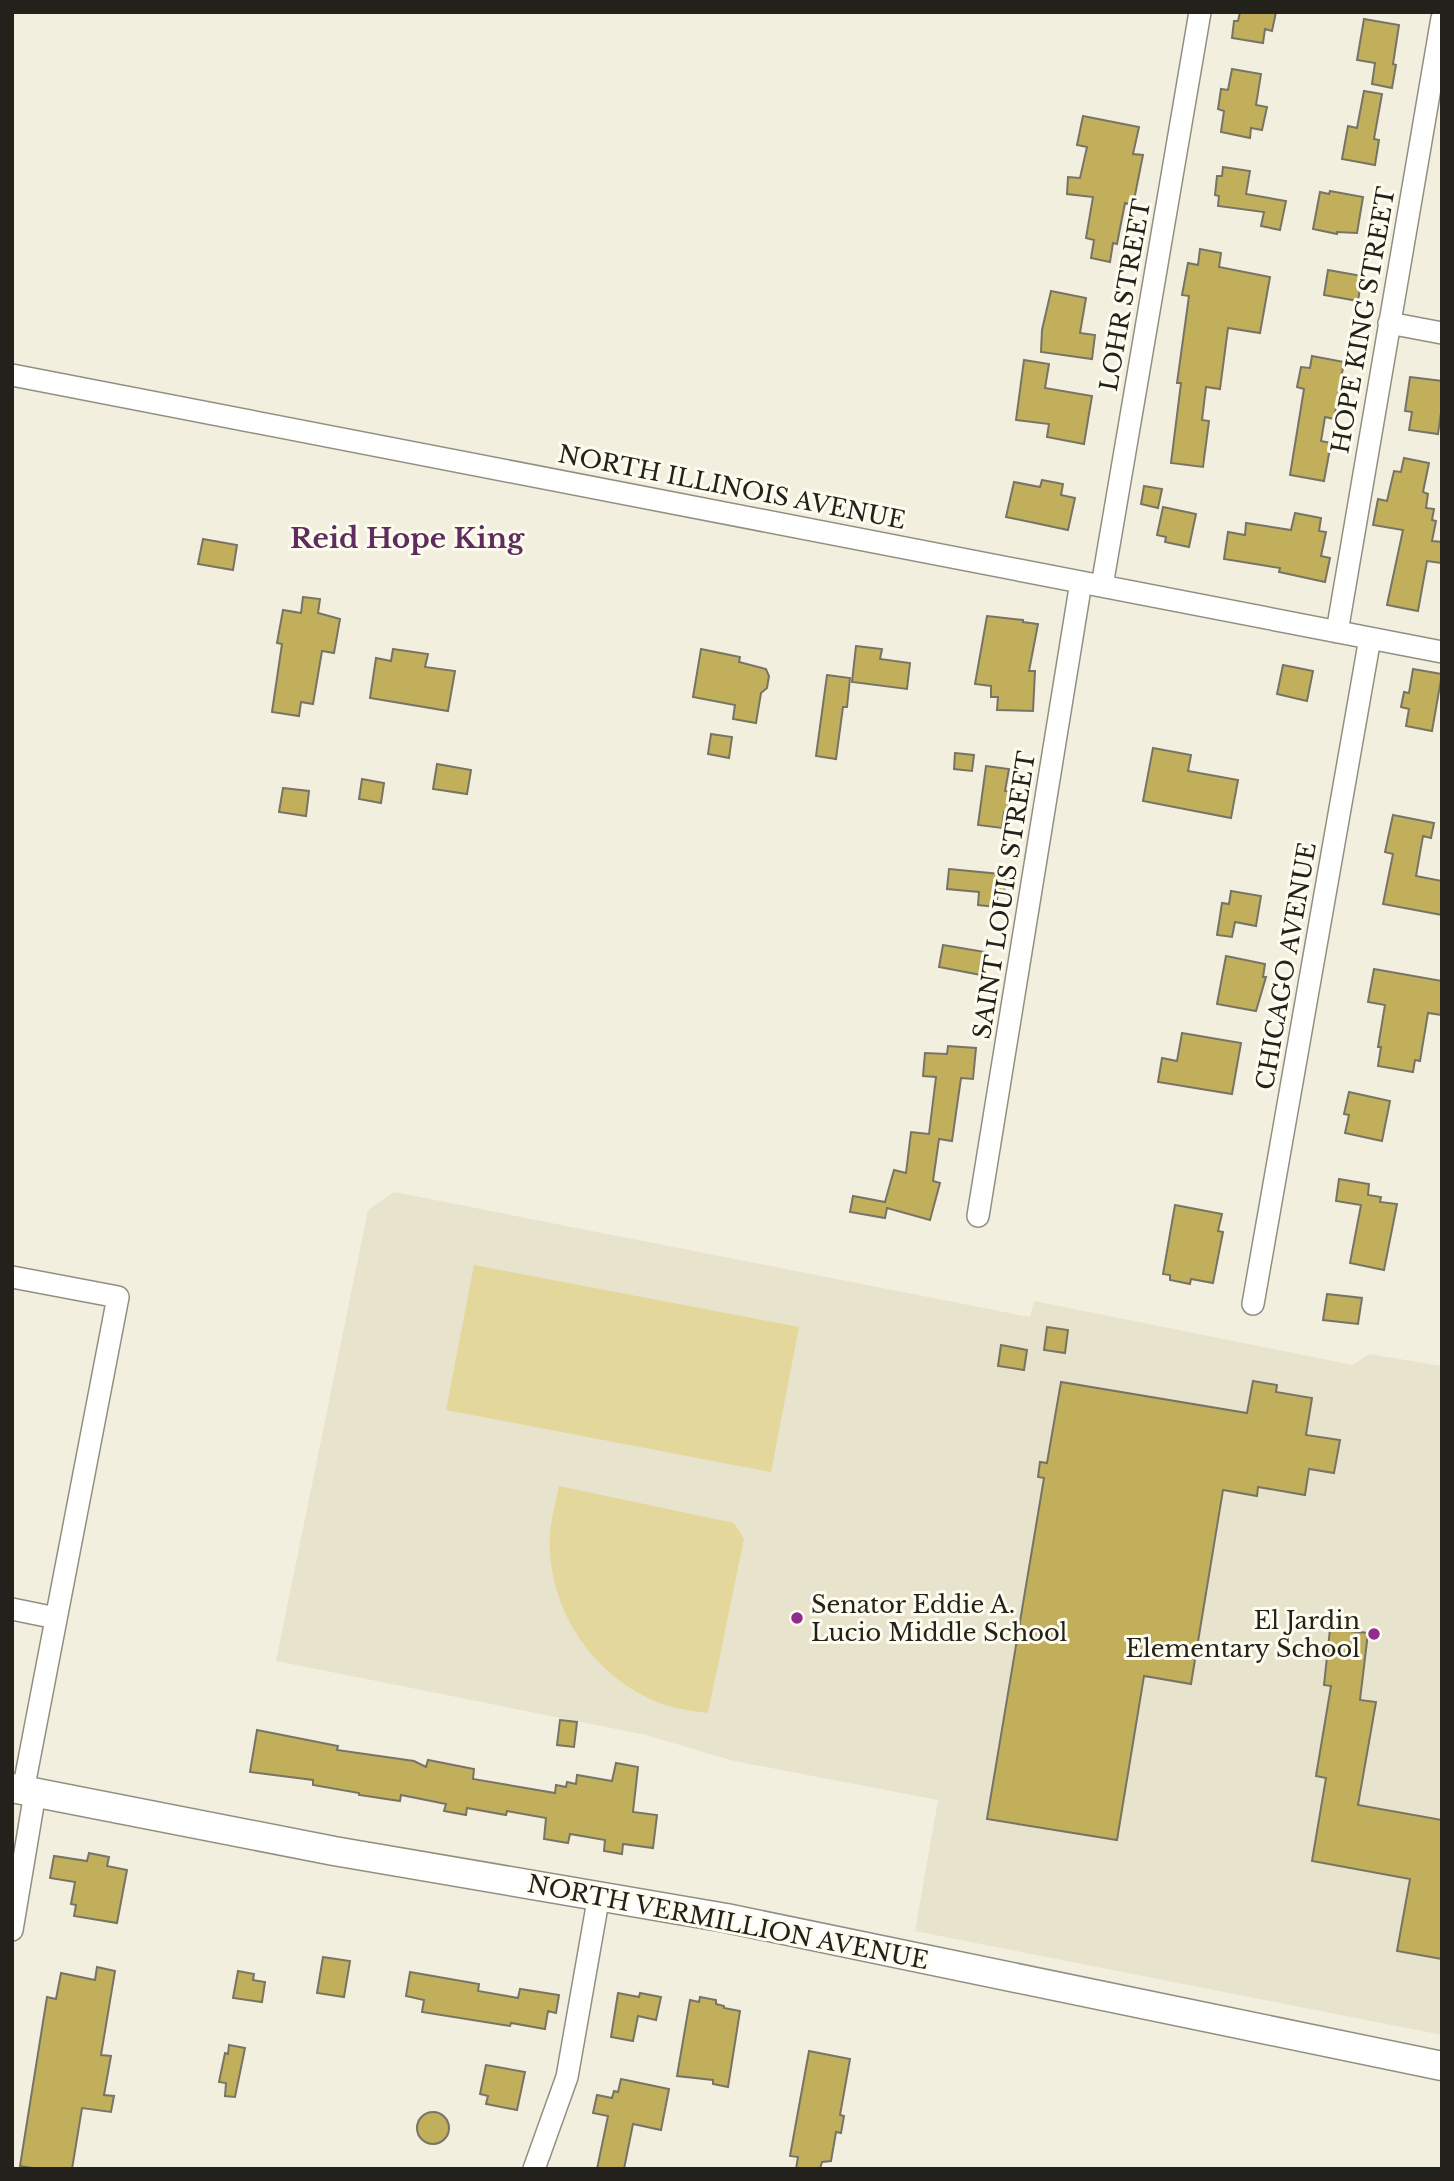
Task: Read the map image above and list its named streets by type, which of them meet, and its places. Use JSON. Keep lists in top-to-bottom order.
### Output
{
  "streets": {
    "street": [
      "LOHR STREET",
      "HOPE KING STREET",
      "NORTH ILLINOIS AVENUE",
      "SAINT LOUIS STREET",
      "CHICAGO AVENUE",
      "NORTH VERMILLION AVENUE"
    ]
  },
  "crossings": [
    ["LOHR STREET", "NORTH ILLINOIS AVENUE"],
    ["LOHR STREET", "SAINT LOUIS STREET"],
    ["HOPE KING STREET", "NORTH ILLINOIS AVENUE"],
    ["NORTH ILLINOIS AVENUE", "SAINT LOUIS STREET"],
    ["NORTH ILLINOIS AVENUE", "CHICAGO AVENUE"]
  ],
  "districts": ["Reid Hope King"],
  "places": ["Senator Eddie A. Lucio Middle School", "El Jardin Elementary School"]
}
